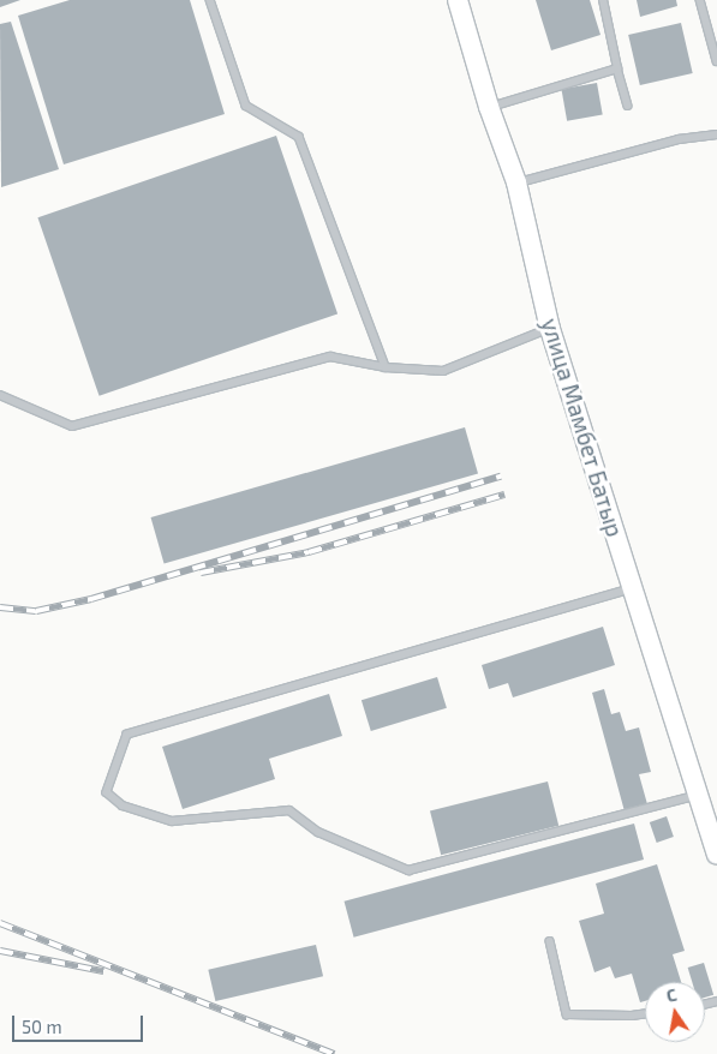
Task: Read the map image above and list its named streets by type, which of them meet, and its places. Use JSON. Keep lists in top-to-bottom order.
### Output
{
  "streets": {
    "main road": ["улица Мамбет Батыр"]
  },
  "scale_bar": "50 m",
  "north": "top"
}
